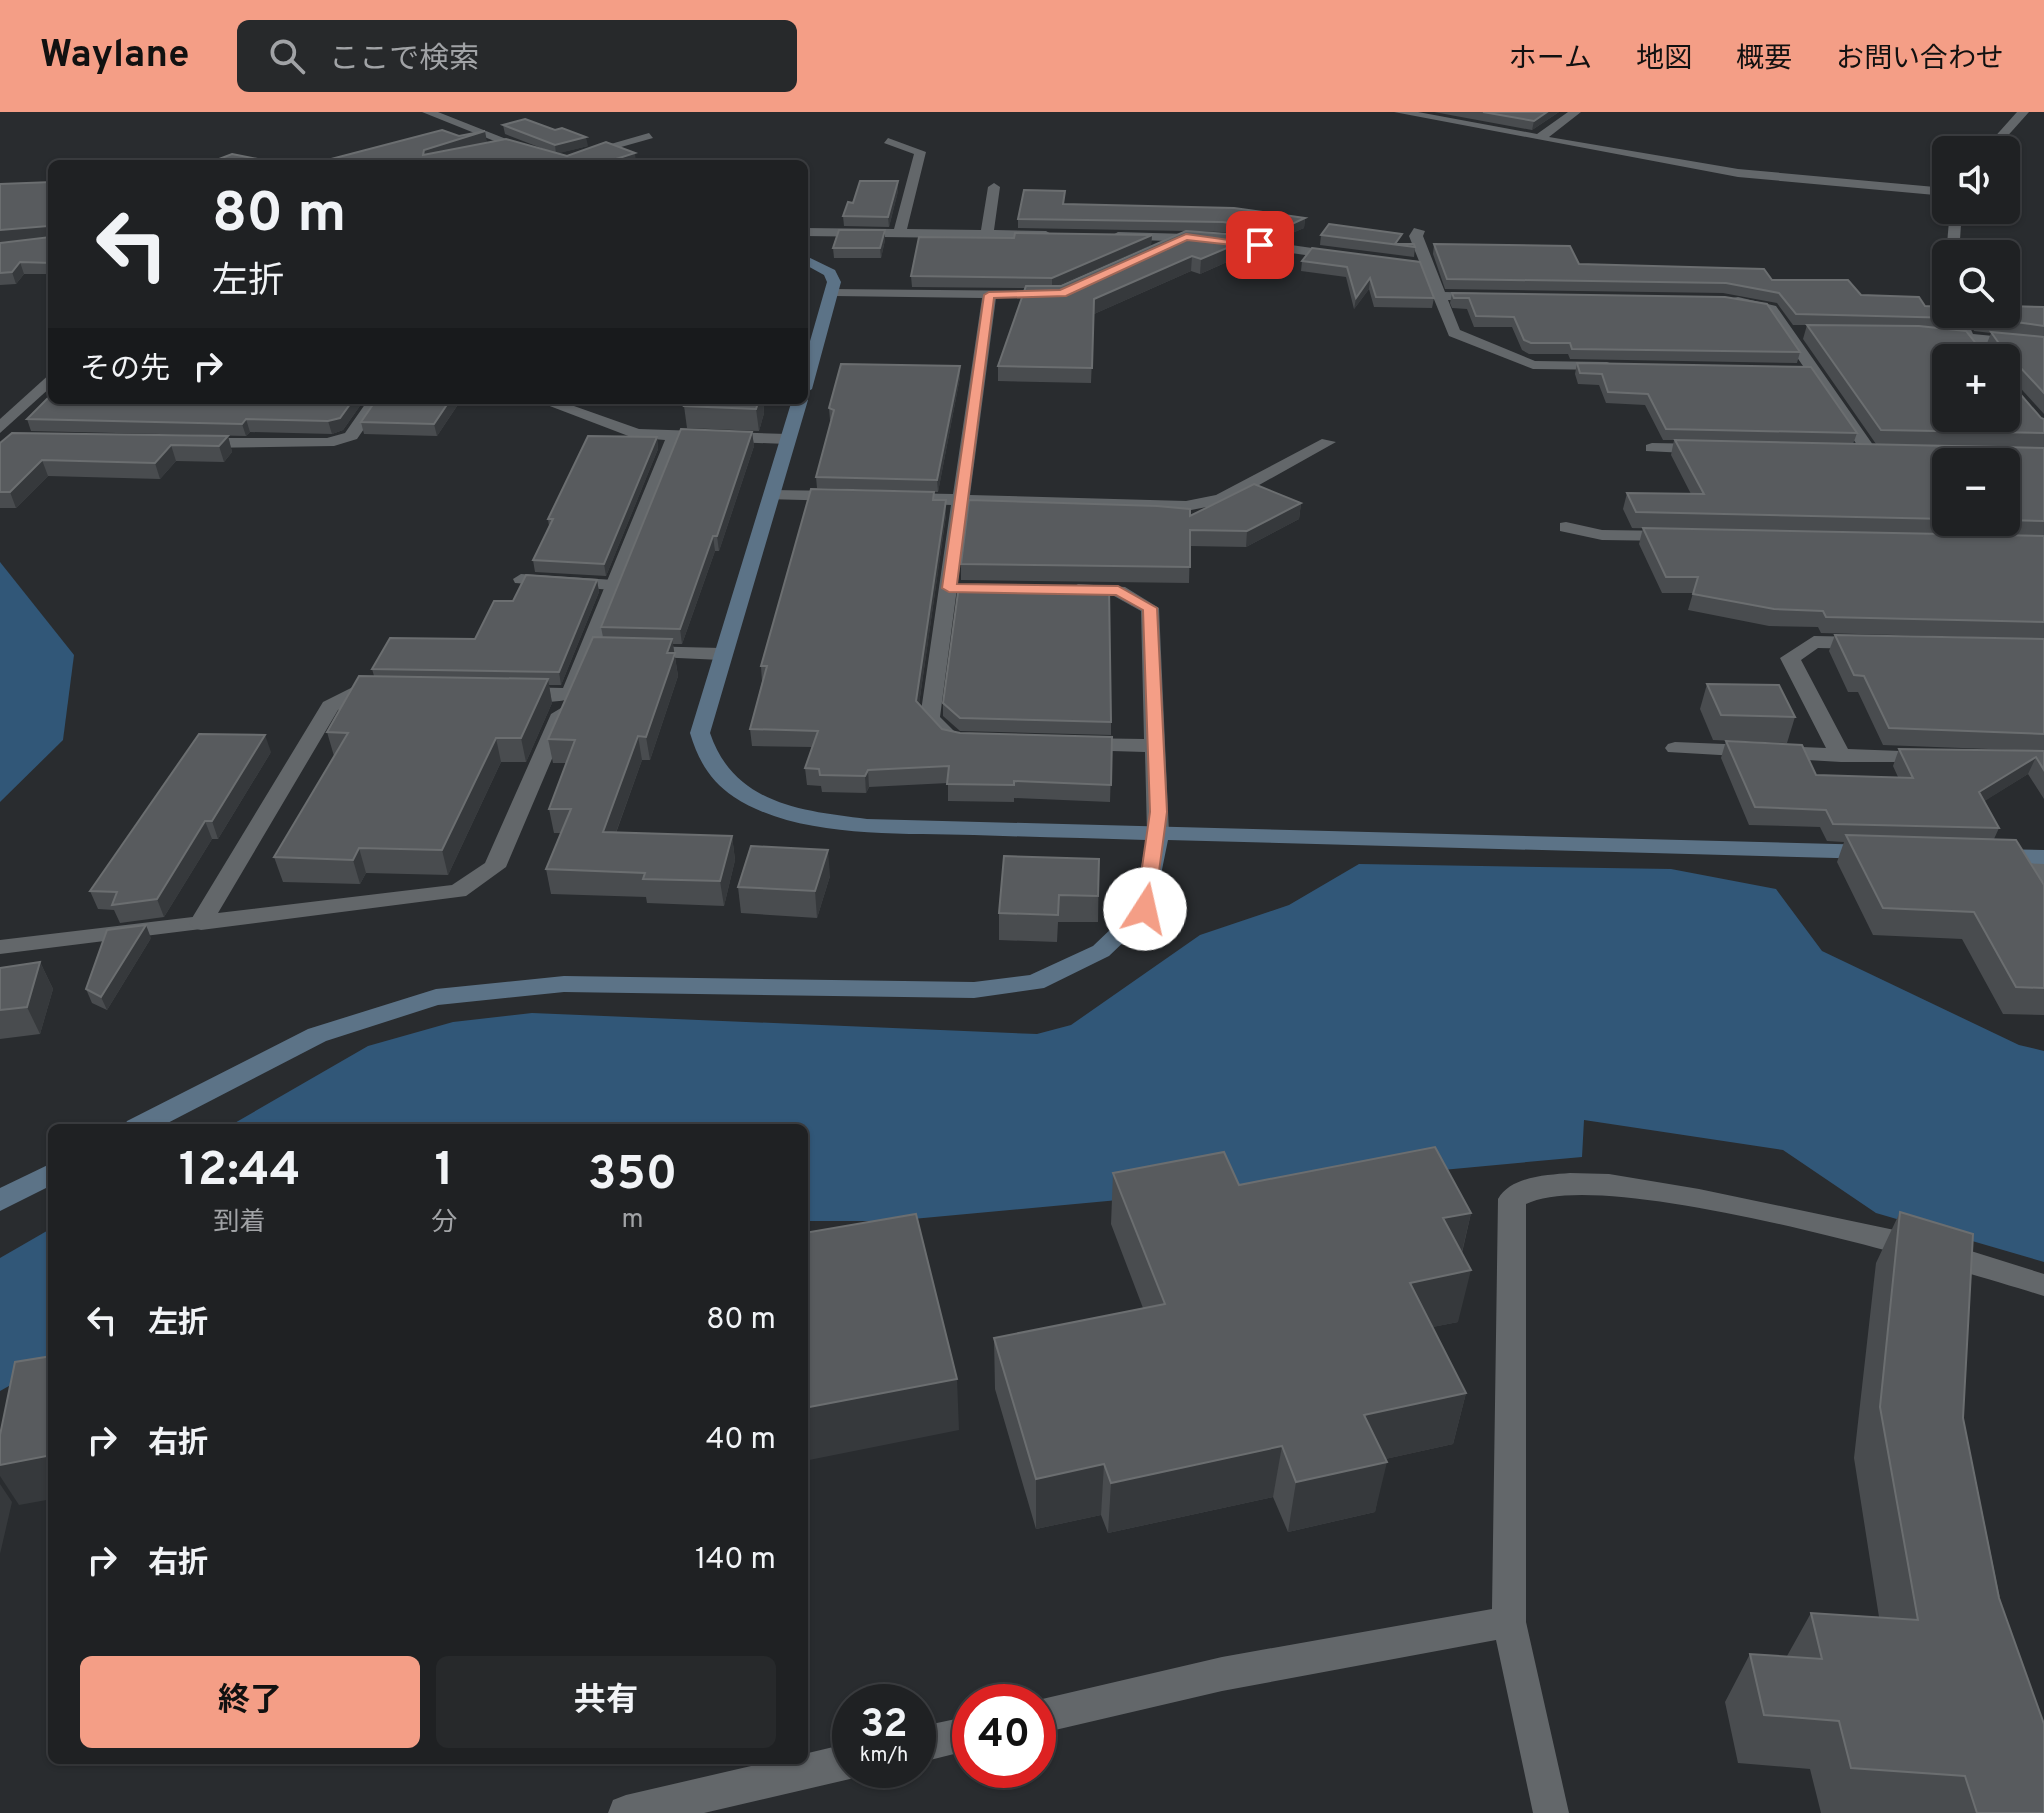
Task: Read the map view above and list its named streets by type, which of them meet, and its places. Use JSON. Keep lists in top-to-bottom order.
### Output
{
  "page": {
    "header": "Waylane",
    "search": "ここで検索",
    "nav": [
      "ホーム",
      "地図",
      "概要",
      "お問い合わせ"
    ],
    "map_buttons": ["+", "−"],
    "turn": ["80 m", "左折"],
    "then": "その先",
    "eta": [
      "12:44",
      "到着",
      "1",
      "分",
      "350",
      "m"
    ],
    "list": [
      {
        "name": "左折",
        "value": "80 m"
      },
      {
        "name": "右折",
        "value": "40 m"
      },
      {
        "name": "右折",
        "value": "140 m"
      }
    ],
    "buttons": ["終了", "共有"],
    "speed": "32 km/h",
    "limit": "40"
  }
}
